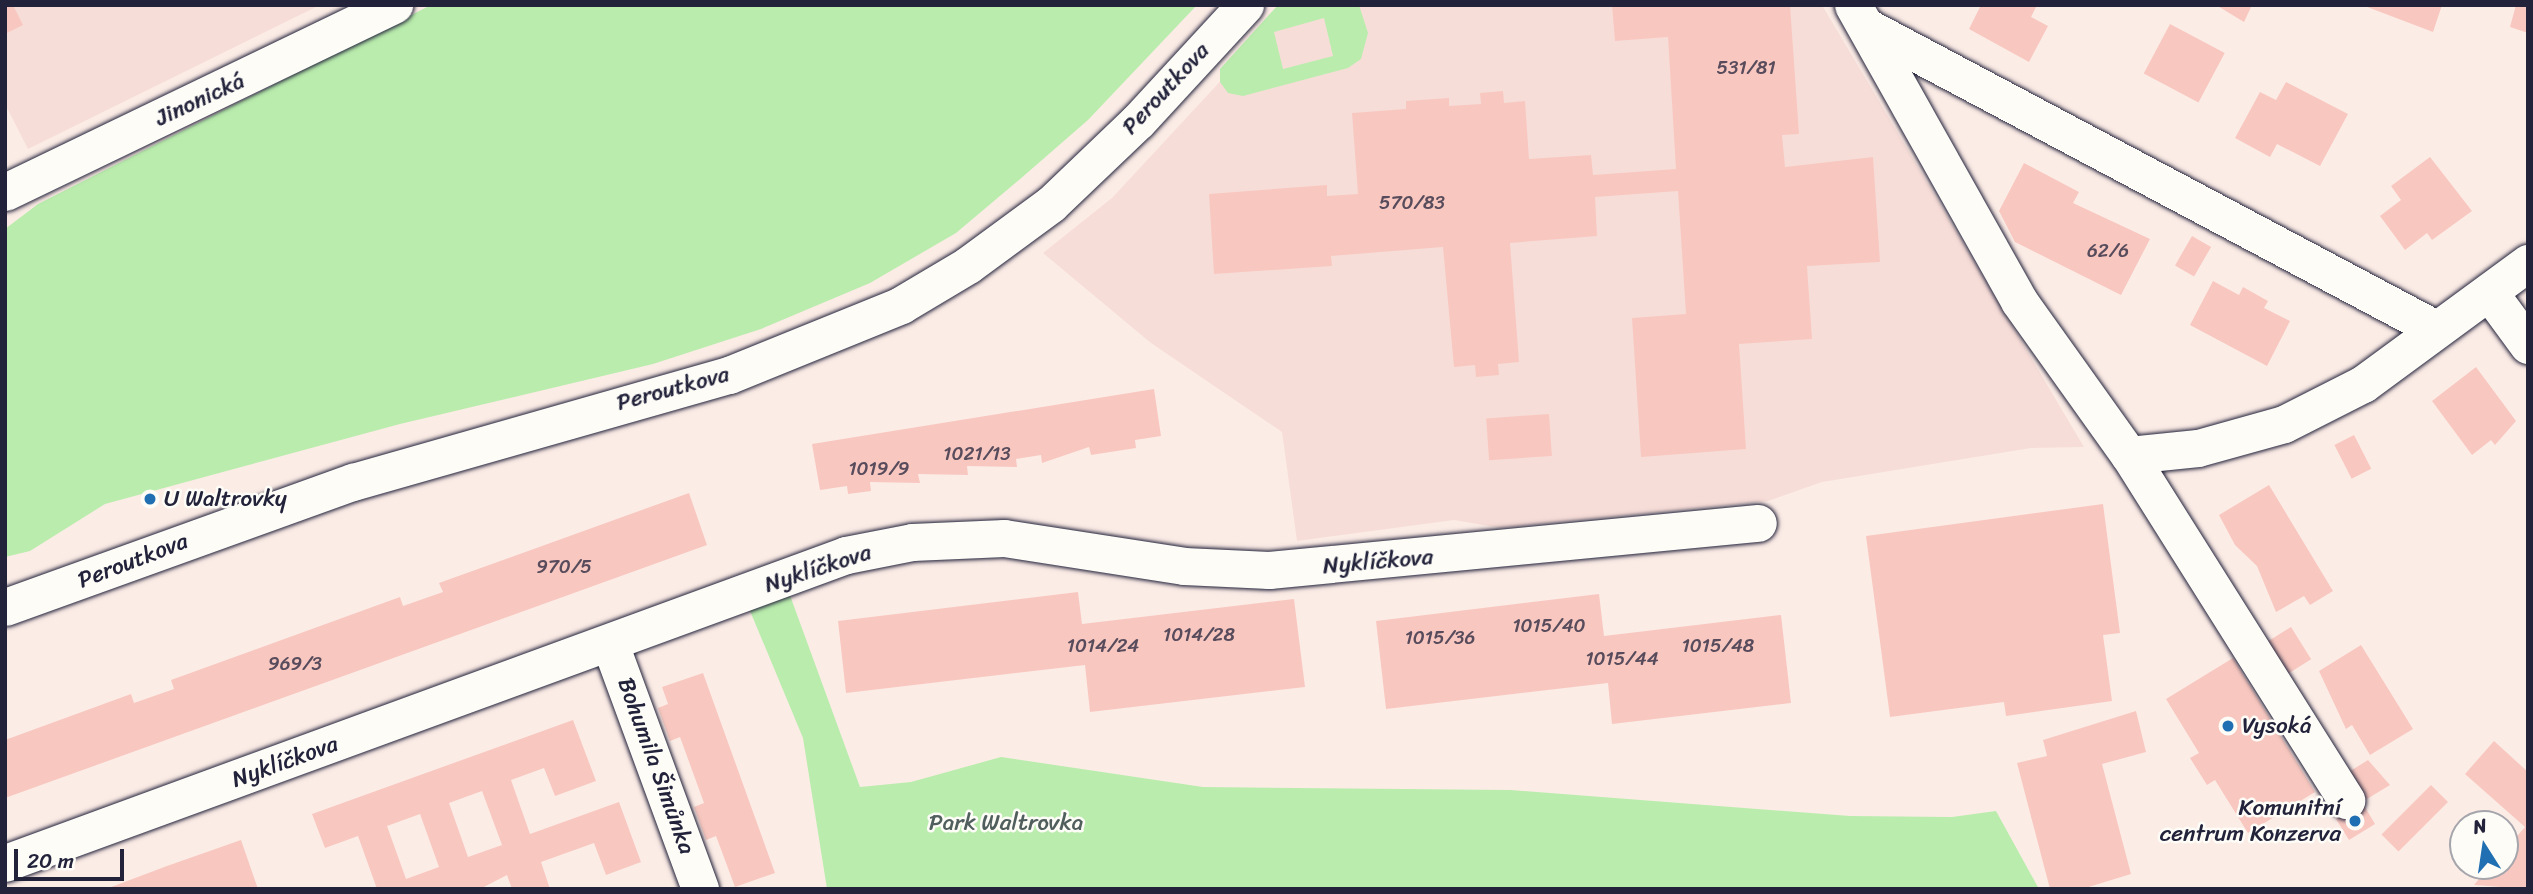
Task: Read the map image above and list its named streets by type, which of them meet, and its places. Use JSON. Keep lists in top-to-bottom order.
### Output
{
  "streets": {
    "street": [
      "Peroutkova",
      "Jinonická",
      "Nyklíčkova",
      "Bohumila Šimůnka"
    ]
  },
  "crossings": [
    ["Nyklíčkova", "Bohumila Šimůnka"]
  ],
  "parks": ["Park Waltrovka"],
  "places": ["U Waltrovky", "Vysoká", "Komunitní centrum Konzerva"],
  "house_numbers": [
    "531/81",
    "570/83",
    "62/6",
    "1021/13",
    "1019/9",
    "970/5",
    "1015/40",
    "1014/28",
    "1015/36",
    "1014/24",
    "1015/48",
    "1015/44",
    "969/3"
  ],
  "scale_bar": "20 m",
  "north": "top"
}
